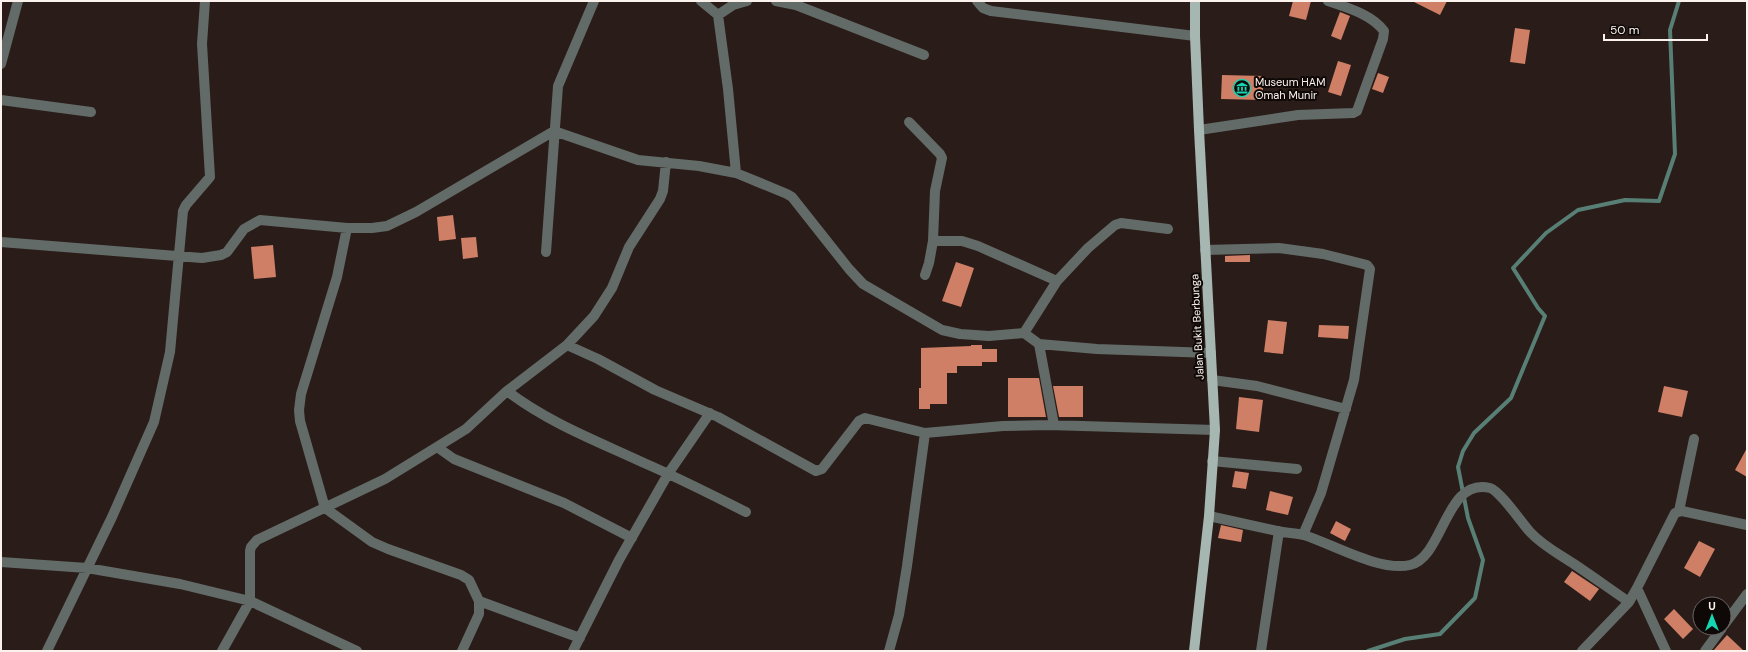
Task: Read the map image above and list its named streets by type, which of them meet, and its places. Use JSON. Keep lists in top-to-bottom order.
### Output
{
  "streets": {
    "main road": ["Jalan Bukit Berbunga"]
  },
  "places": {
    "museum": ["Museum HAM Omah Munir"]
  },
  "scale_bar": "50 m",
  "north": "top"
}
